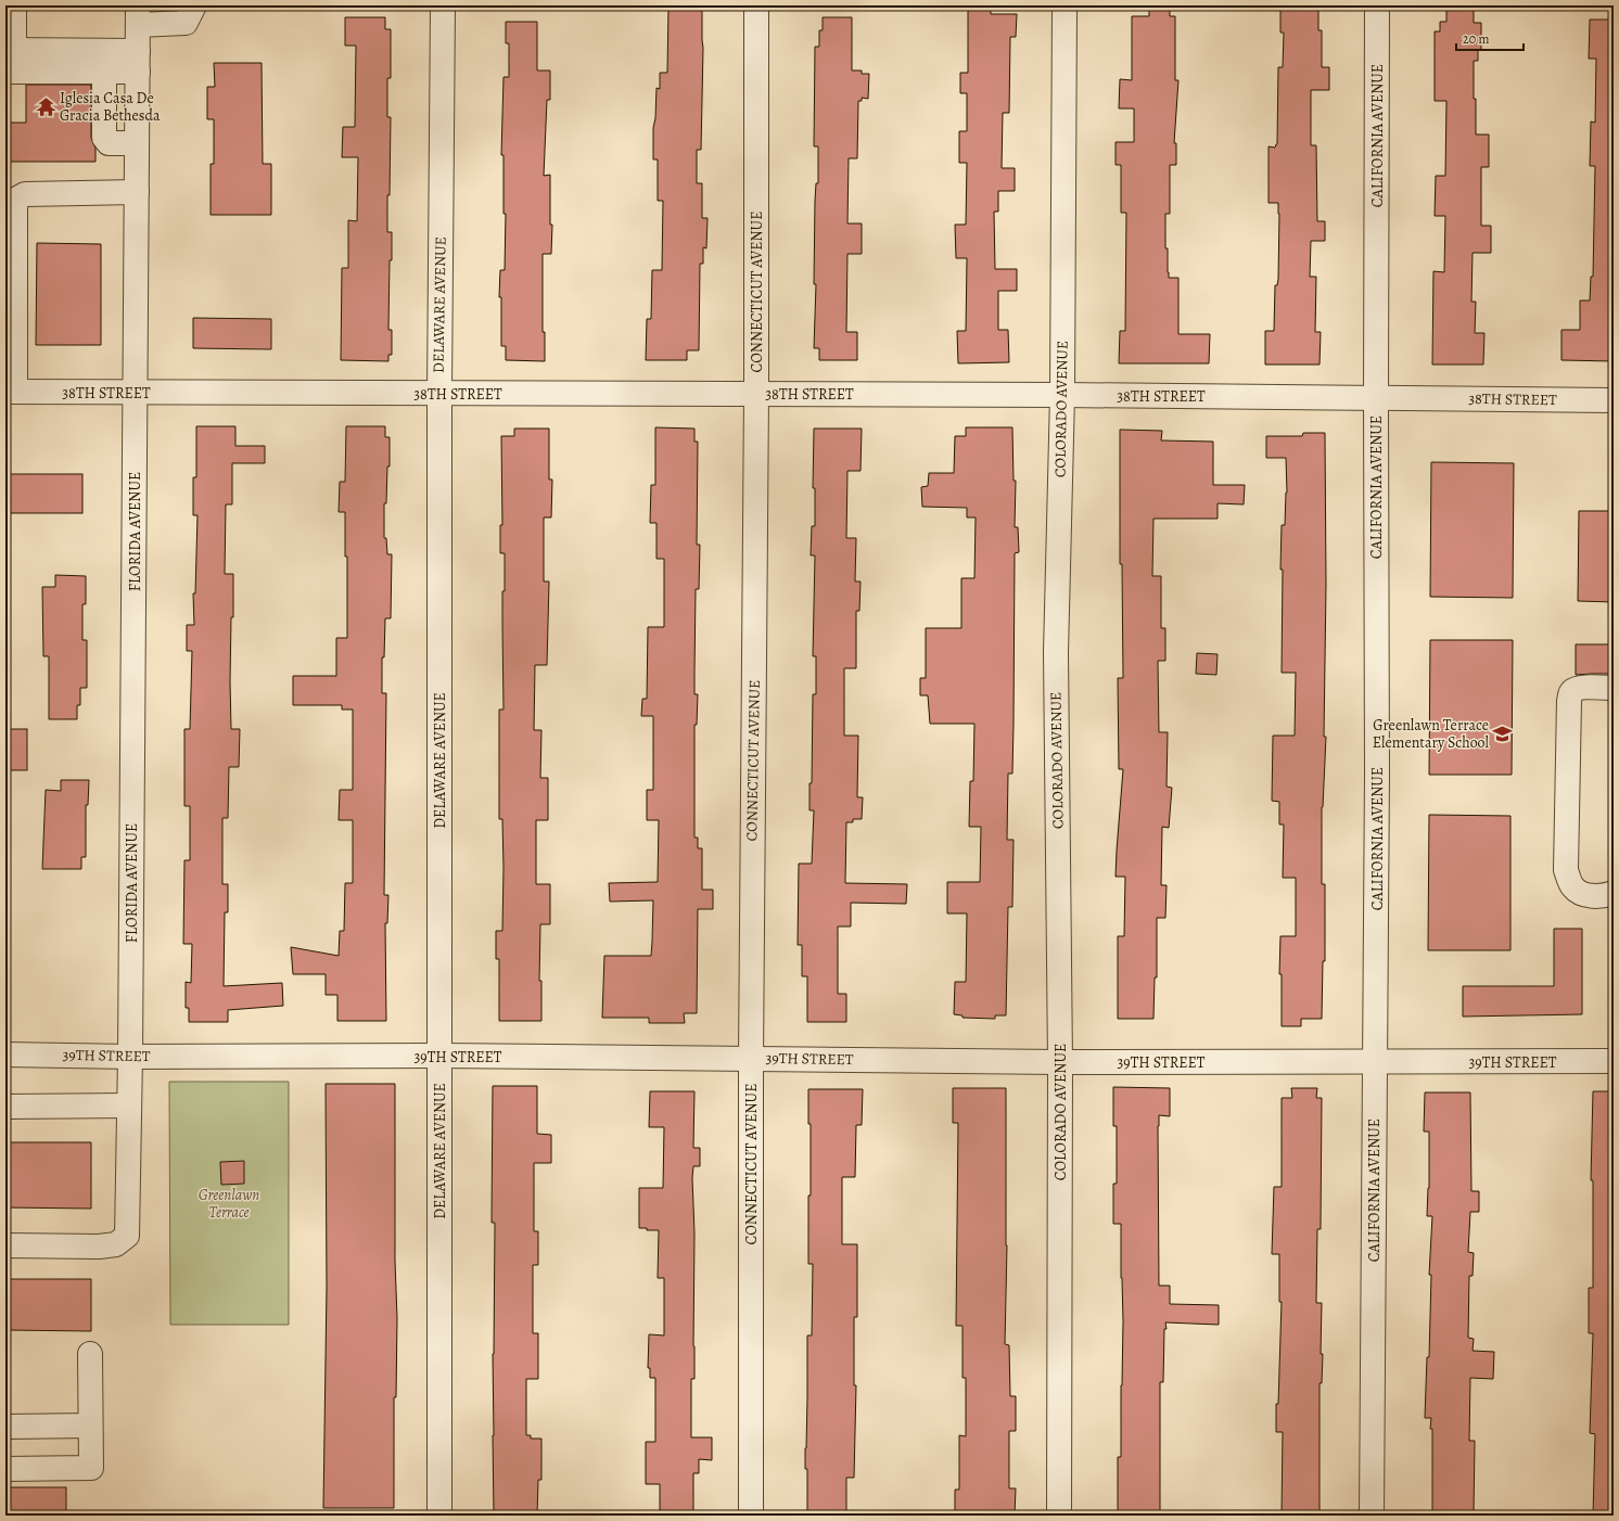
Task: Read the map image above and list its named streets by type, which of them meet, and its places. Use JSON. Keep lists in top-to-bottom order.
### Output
{
  "streets": {
    "street": [
      "CALIFORNIA AVENUE",
      "CONNECTICUT AVENUE",
      "DELAWARE AVENUE",
      "38TH STREET",
      "COLORADO AVENUE",
      "FLORIDA AVENUE",
      "39TH STREET"
    ]
  },
  "crossings": [
    ["CALIFORNIA AVENUE", "38TH STREET"],
    ["CALIFORNIA AVENUE", "39TH STREET"],
    ["CONNECTICUT AVENUE", "38TH STREET"],
    ["CONNECTICUT AVENUE", "39TH STREET"],
    ["DELAWARE AVENUE", "38TH STREET"],
    ["DELAWARE AVENUE", "39TH STREET"],
    ["38TH STREET", "COLORADO AVENUE"],
    ["38TH STREET", "FLORIDA AVENUE"],
    ["COLORADO AVENUE", "39TH STREET"],
    ["FLORIDA AVENUE", "39TH STREET"]
  ],
  "parks": ["Greenlawn Terrace"],
  "places": {
    "temple": ["Iglesia Casa De Gracia Bethesda"],
    "school or university": ["Greenlawn Terrace Elementary School"]
  },
  "scale_bar": "20 m"
}
